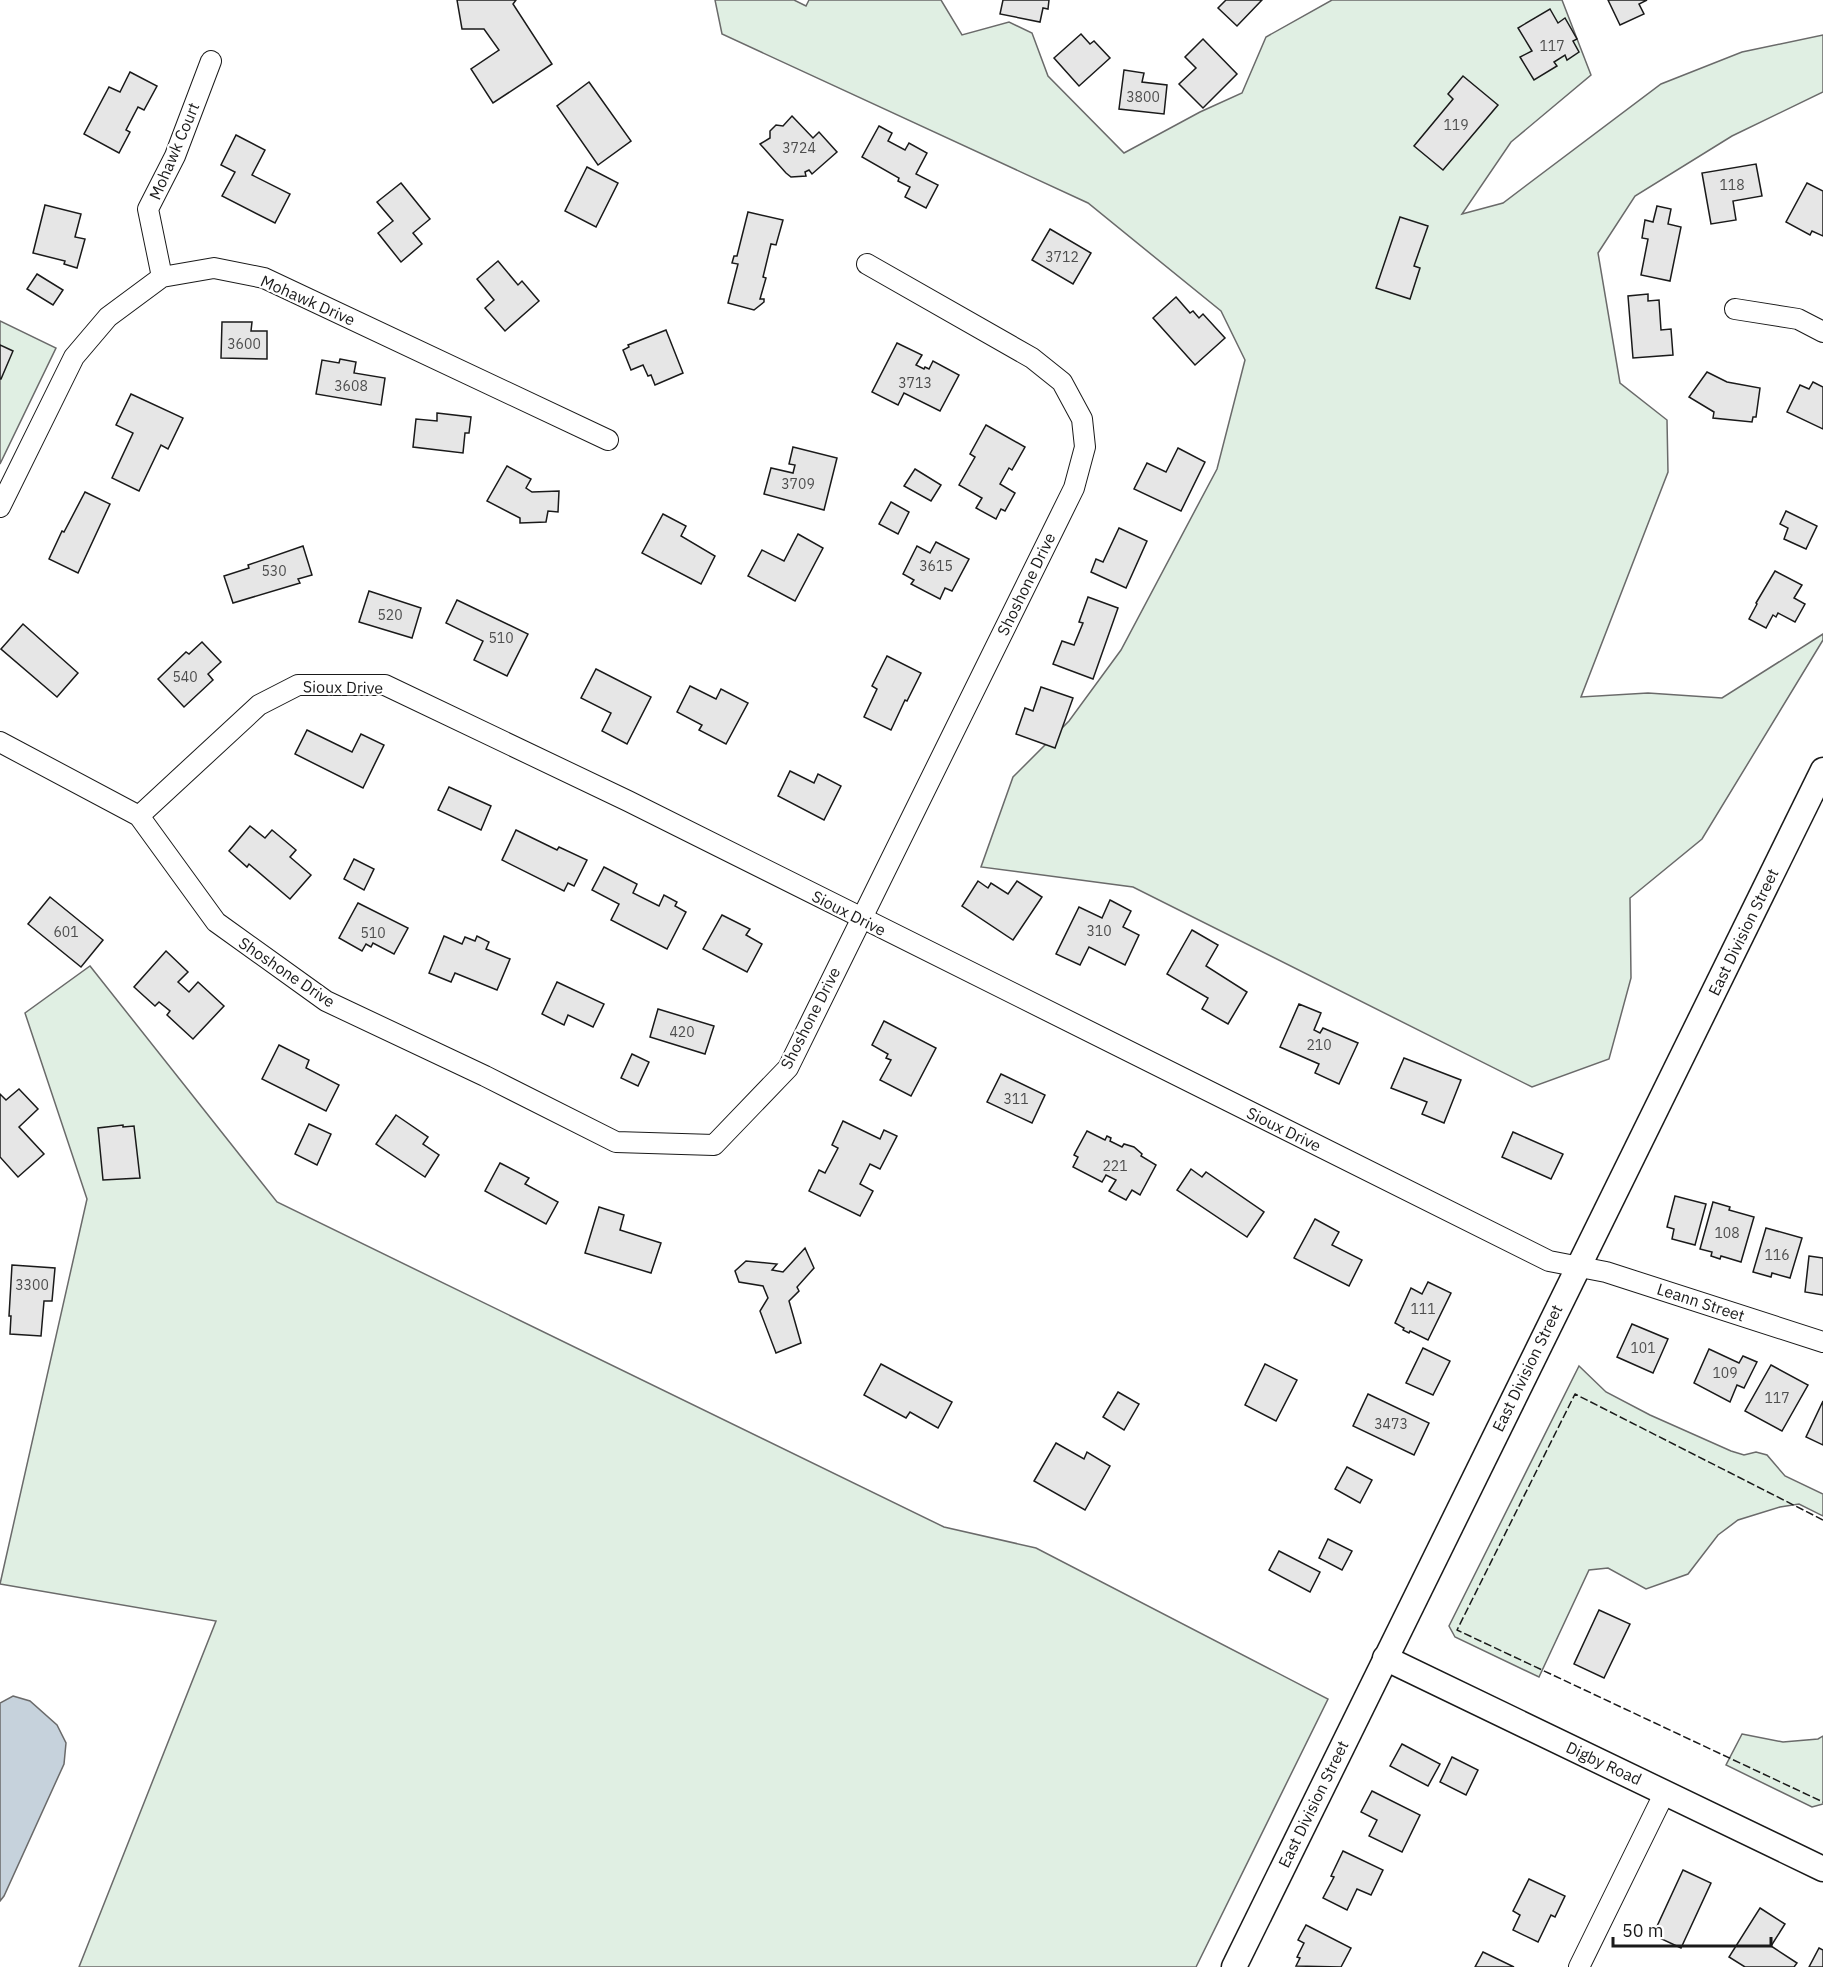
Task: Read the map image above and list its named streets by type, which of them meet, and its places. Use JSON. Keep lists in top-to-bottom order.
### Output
{
  "streets": {
    "street": [
      "Mohawk Court",
      "Mohawk Drive",
      "Shoshone Drive",
      "Sioux Drive",
      "East Division Street",
      "Leann Street",
      "Digby Road"
    ]
  },
  "crossings": [
    ["Mohawk Court", "Mohawk Drive"],
    ["Shoshone Drive", "Sioux Drive"],
    ["Sioux Drive", "East Division Street"],
    ["Sioux Drive", "Leann Street"],
    ["East Division Street", "Leann Street"],
    ["East Division Street", "Digby Road"]
  ],
  "house_numbers": [
    "117",
    "3800",
    "119",
    "3724",
    "118",
    "3712",
    "3600",
    "3713",
    "3608",
    "3709",
    "3615",
    "530",
    "520",
    "510",
    "540",
    "310",
    "601",
    "510",
    "420",
    "210",
    "311",
    "221",
    "108",
    "116",
    "3300",
    "111",
    "101",
    "109",
    "117",
    "3473"
  ],
  "scale_bar": "50 m"
}
